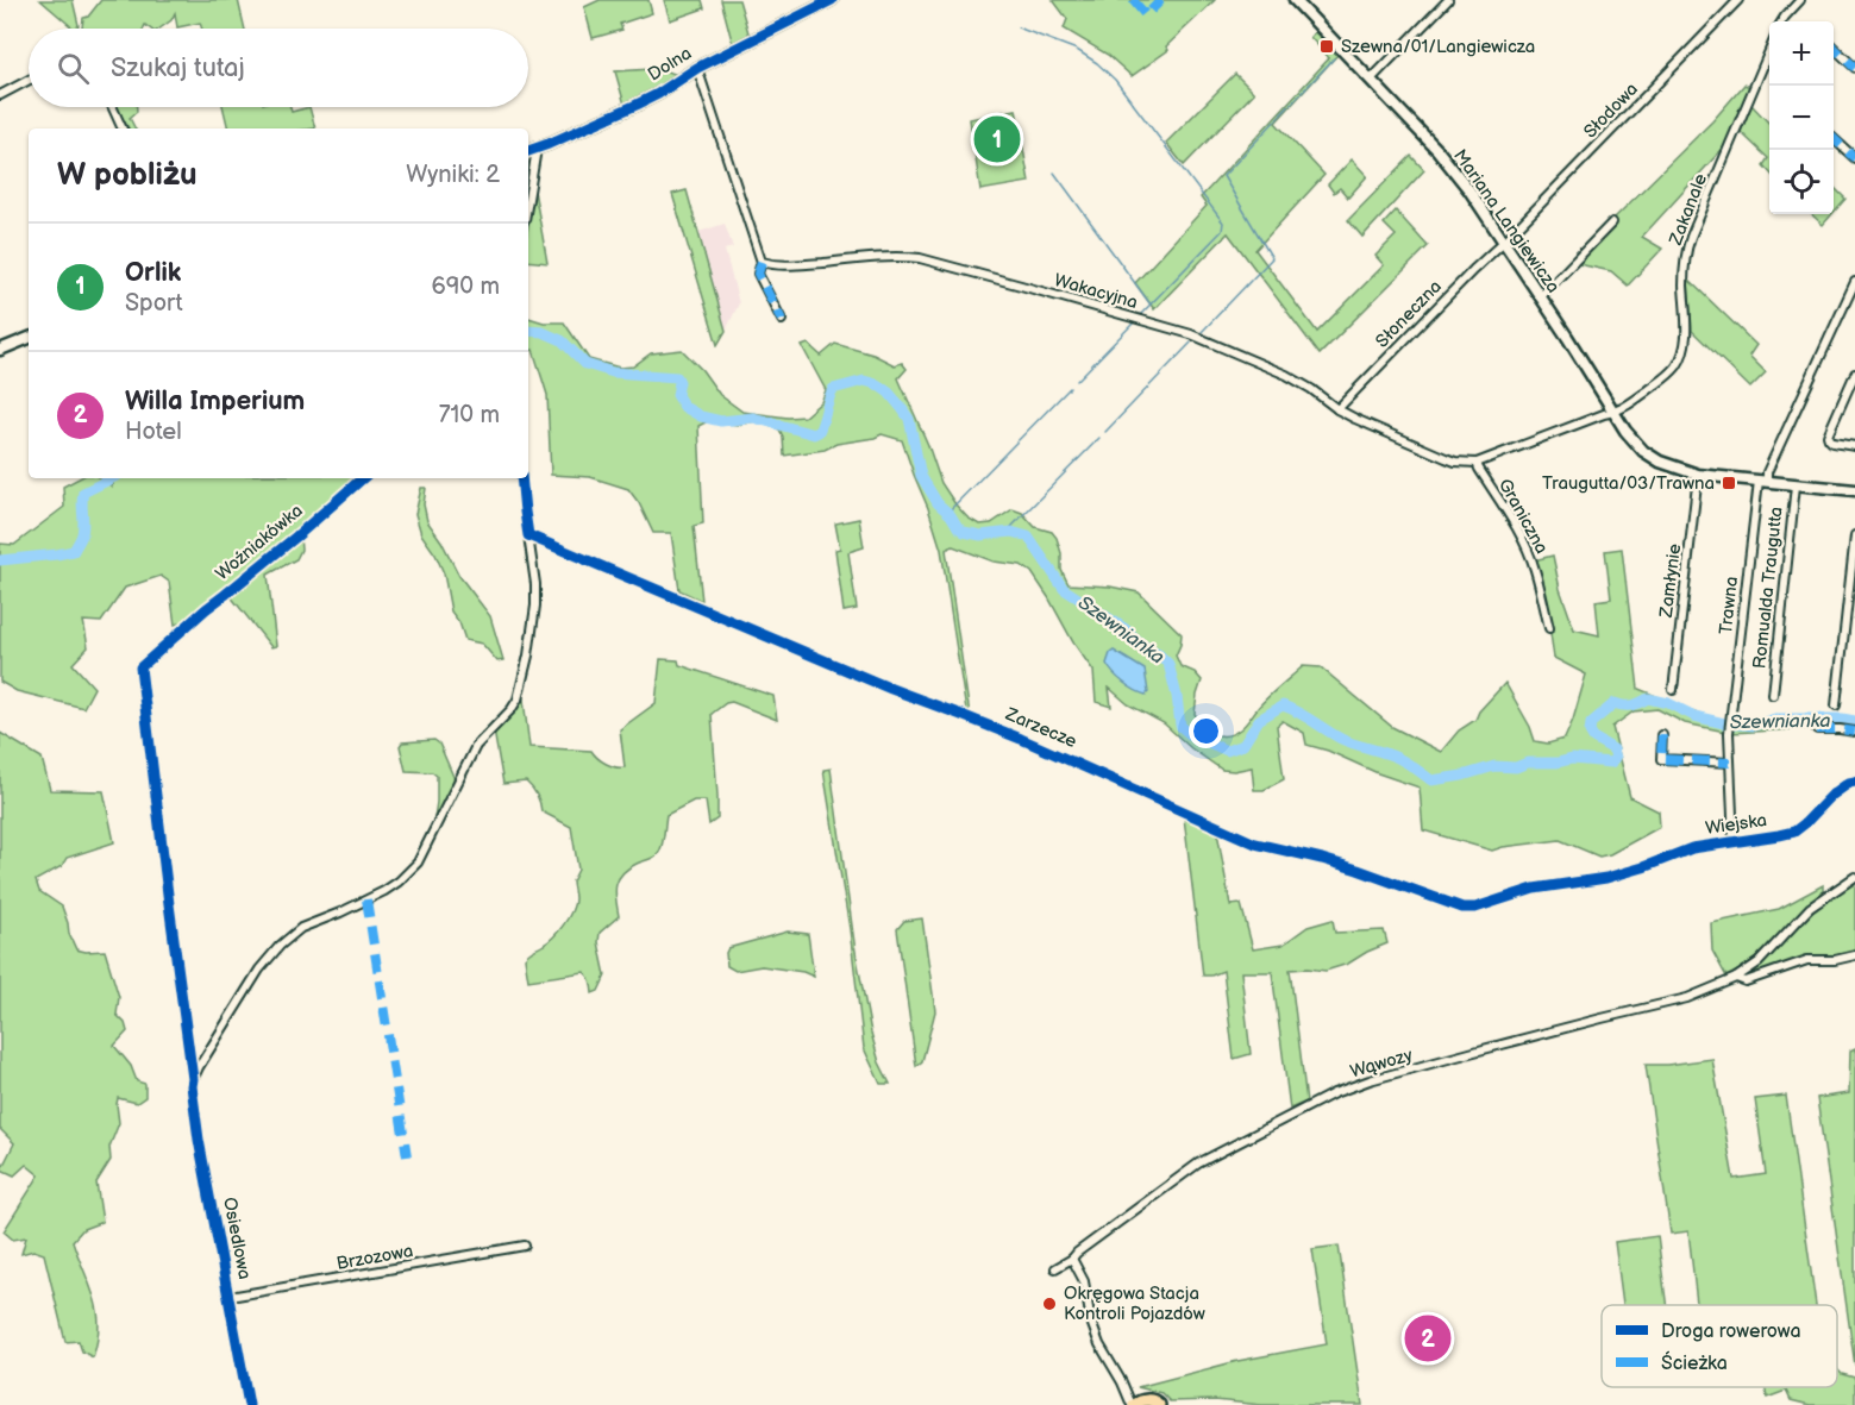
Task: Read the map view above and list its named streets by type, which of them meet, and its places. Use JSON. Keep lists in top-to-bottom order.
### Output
{
  "streets": {
    "main road": ["Dolna", "Mariana Langiewicza", "Romualda Traugutta"],
    "street": [
      "Słodowa",
      "Zakanale",
      "Wakacyjna",
      "Słoneczna",
      "Graniczna",
      "Woźniakówka",
      "Zamłynie",
      "Trawna",
      "Zarzecze",
      "Wiejska",
      "Wąwozy",
      "Osiedlowa",
      "Brzozowa"
    ]
  },
  "crossings": [
    ["Słodowa", "Mariana Langiewicza"],
    ["Słodowa", "Słoneczna"],
    ["Zakanale", "Mariana Langiewicza"],
    ["Zakanale", "Graniczna"],
    ["Zakanale", "Romualda Traugutta"],
    ["Mariana Langiewicza", "Słoneczna"],
    ["Mariana Langiewicza", "Graniczna"],
    ["Mariana Langiewicza", "Romualda Traugutta"],
    ["Wakacyjna", "Słoneczna"],
    ["Wakacyjna", "Graniczna"],
    ["Graniczna", "Romualda Traugutta"],
    ["Woźniakówka", "Osiedlowa"],
    ["Zamłynie", "Romualda Traugutta"],
    ["Romualda Traugutta", "Trawna"],
    ["Trawna", "Wiejska"],
    ["Zarzecze", "Wiejska"],
    ["Osiedlowa", "Brzozowa"]
  ],
  "water": ["Szewnianka"],
  "places": {
    "transit": ["Szewna/01/Langiewicza", "Traugutta/03/Trawna"],
    "other": ["Okręgowa Stacja Kontroli Pojazdów"]
  },
  "legend": ["Droga rowerowa", "Ścieżka"],
  "page": {
    "map_buttons": ["+", "−"],
    "search": "Szukaj tutaj",
    "pins": ["1", "2"],
    "heading": ["W pobliżu", "Wyniki: 2"],
    "list": [
      {
        "mark": "1",
        "name": "Orlik",
        "note": "Sport",
        "value": "690 m"
      },
      {
        "mark": "2",
        "name": "Willa Imperium",
        "note": "Hotel",
        "value": "710 m"
      }
    ]
  }
}
